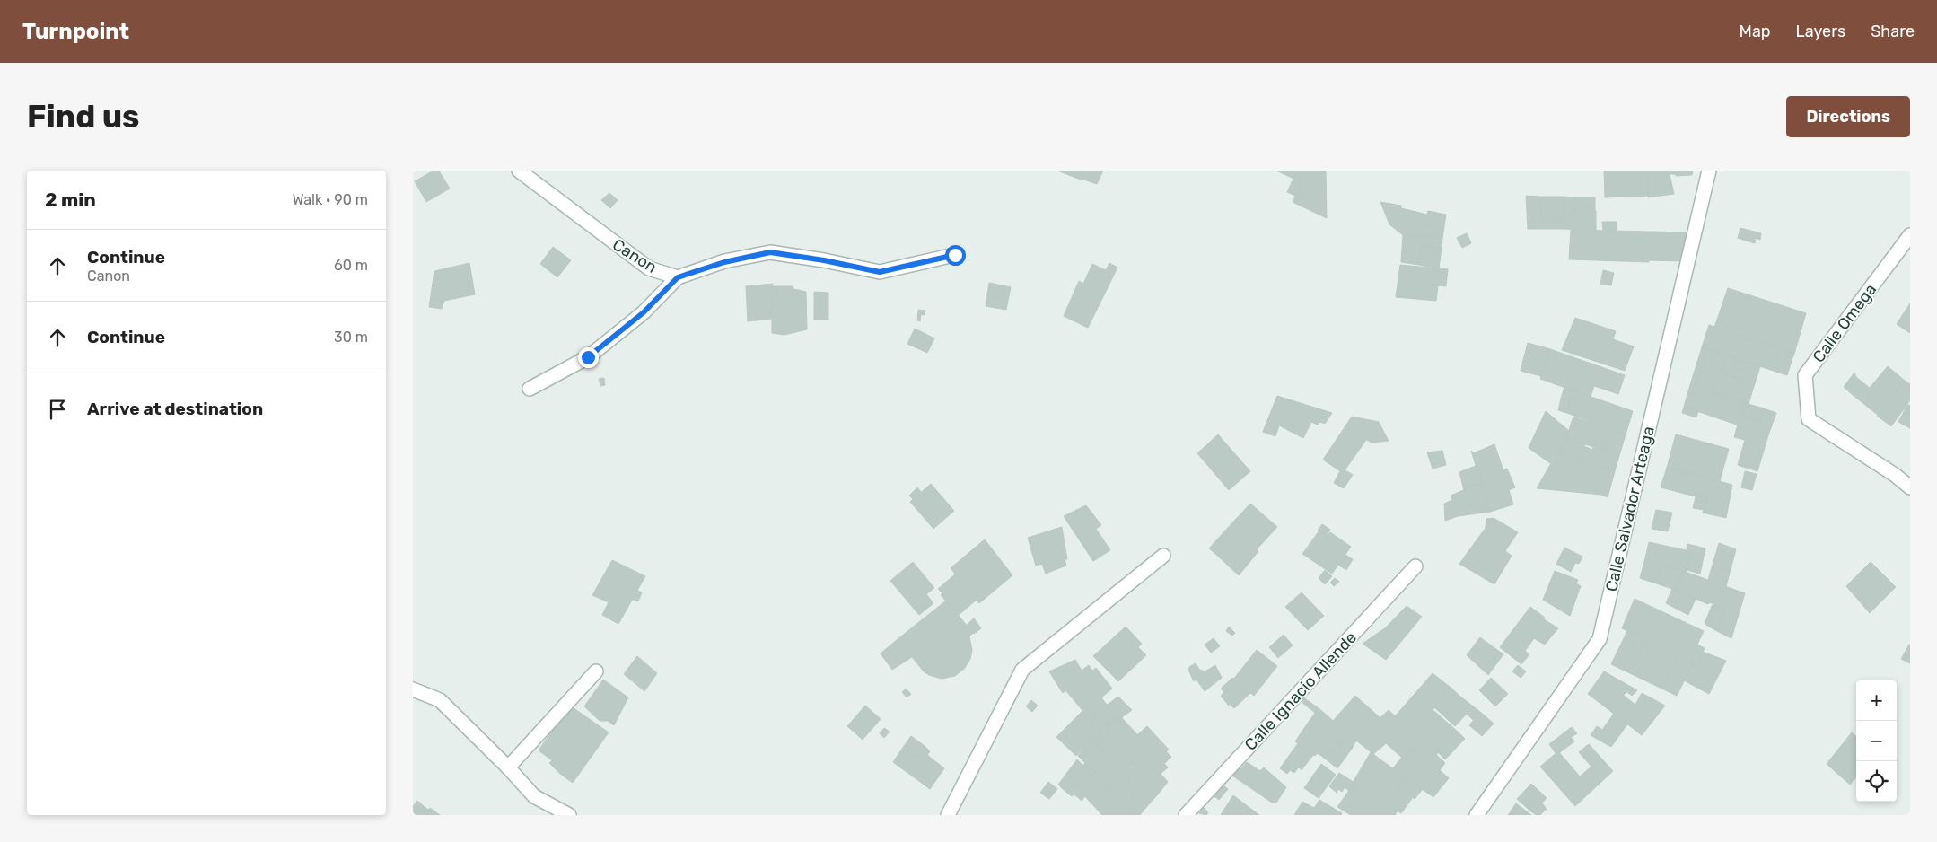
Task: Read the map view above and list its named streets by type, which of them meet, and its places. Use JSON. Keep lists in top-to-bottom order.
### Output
{
  "streets": {
    "street": [
      "Canon",
      "Calle Omega",
      "Calle Salvador Arteaga",
      "Calle Ignacio Allende"
    ]
  },
  "page": {
    "header": "Turnpoint",
    "nav": ["Map", "Layers", "Share"],
    "buttons": "Directions",
    "title": "Find us",
    "heading": ["2 min", "Walk · 90 m"],
    "list": [
      ["Continue", "Canon", "60 m"],
      ["Continue", "30 m"],
      "Arrive at destination"
    ],
    "map_buttons": ["+", "−"]
  }
}
